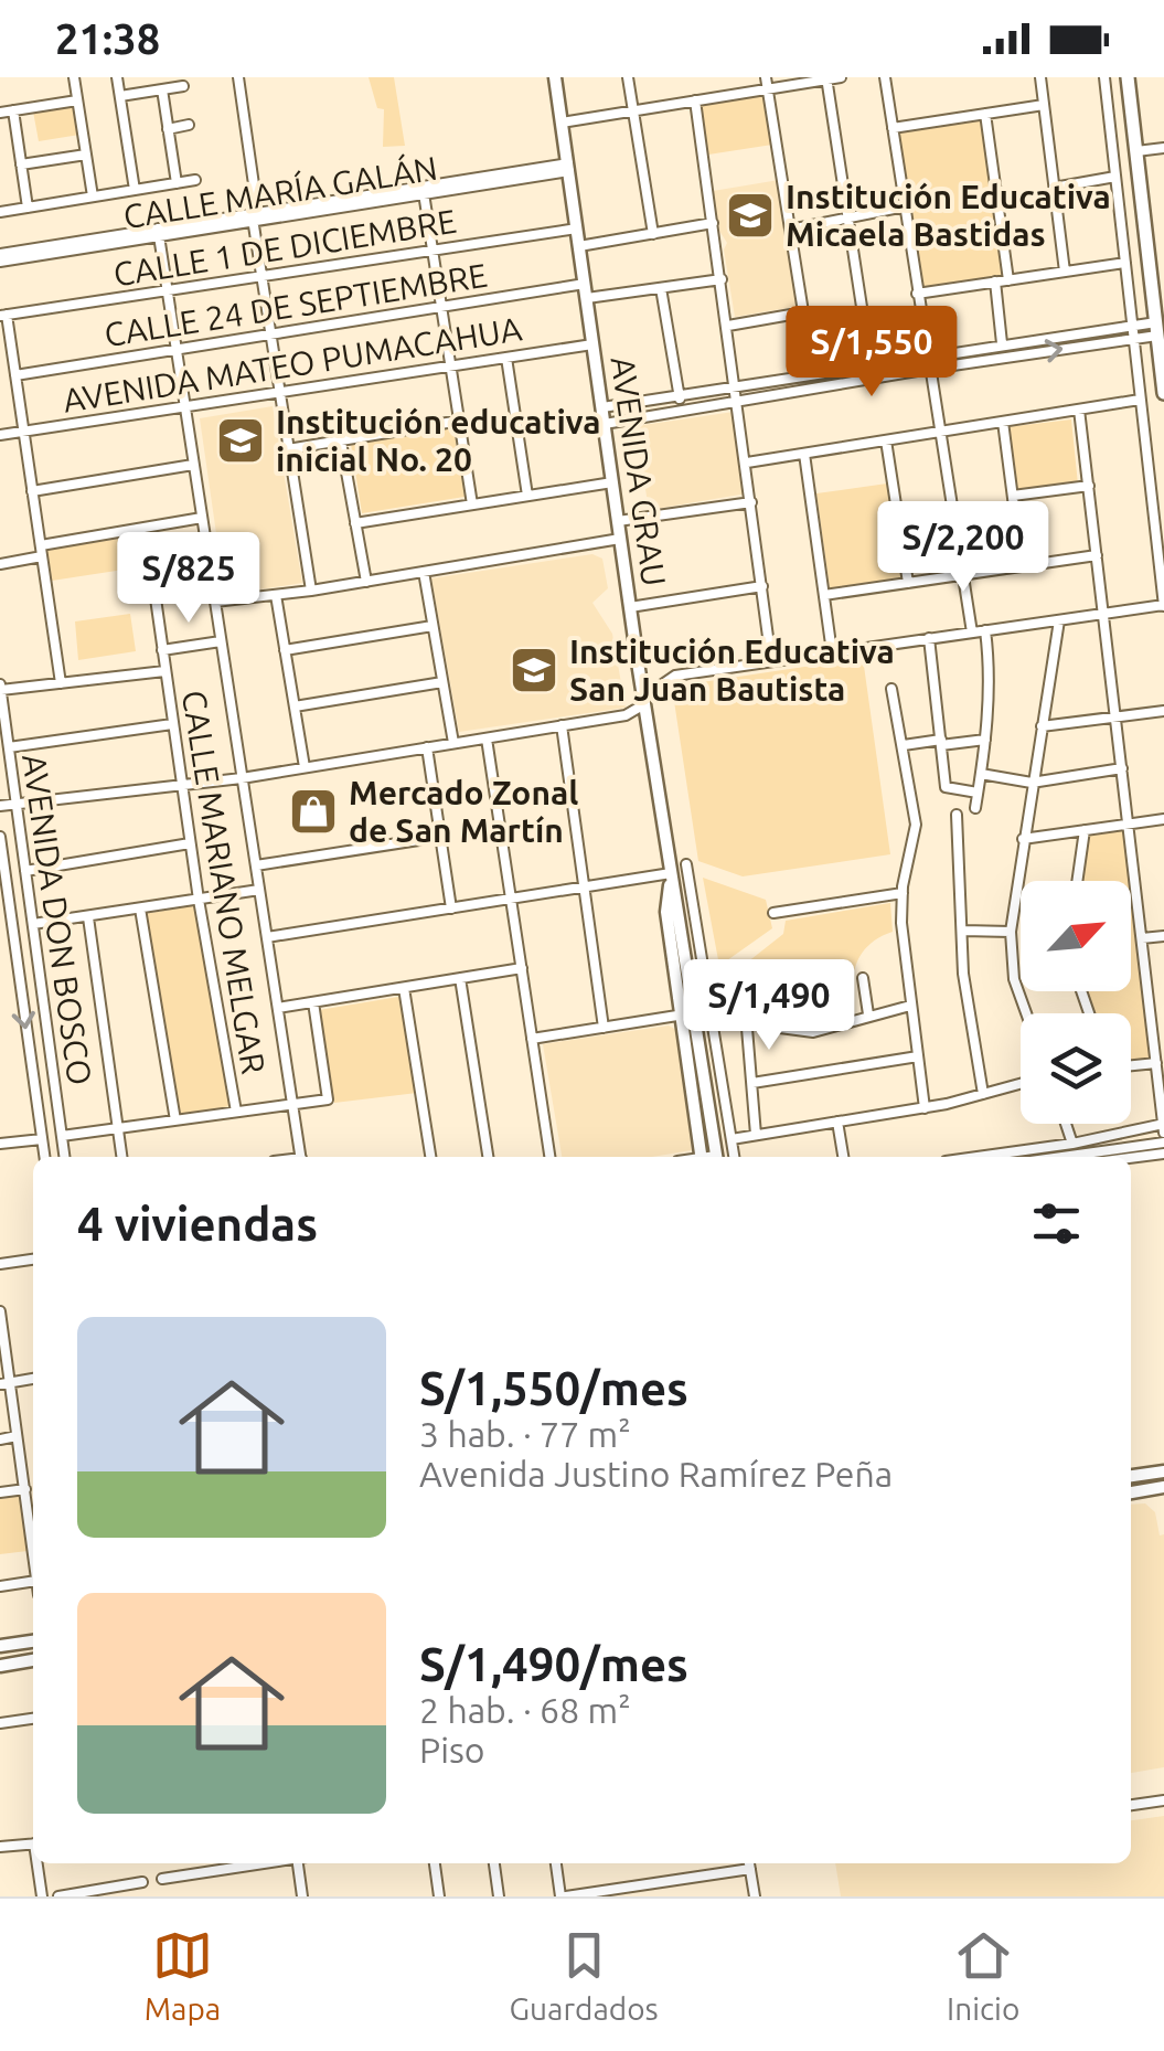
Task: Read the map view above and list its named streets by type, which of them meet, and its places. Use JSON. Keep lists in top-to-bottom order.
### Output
{
  "streets": {
    "main road": ["AVENIDA GRAU"],
    "street": [
      "CALLE MARÍA GALÁN",
      "CALLE 1 DE DICIEMBRE",
      "CALLE 24 DE SEPTIEMBRE",
      "AVENIDA MATEO PUMACAHUA",
      "CALLE MARIANO MELGAR",
      "AVENIDA DON BOSCO"
    ]
  },
  "crossings": [
    ["CALLE MARÍA GALÁN", "AVENIDA GRAU"],
    ["CALLE 1 DE DICIEMBRE", "AVENIDA GRAU"],
    ["CALLE 24 DE SEPTIEMBRE", "AVENIDA GRAU"],
    ["AVENIDA MATEO PUMACAHUA", "AVENIDA GRAU"]
  ],
  "places": {
    "school or university": ["Institución Educativa Micaela Bastidas", "Institución educativa inicial No. 20", "Institución Educativa San Juan Bautista"],
    "shop": ["Mercado Zonal de San Martín"]
  },
  "north": "top right",
  "page": {
    "status": "21:38",
    "price": [
      "S/1,550",
      "S/2,200",
      "S/825",
      "S/1,490"
    ],
    "heading": "4 viviendas",
    "list": [
      {
        "name": "S/1,550/mes",
        "note": "3 hab. · 77 m² · Avenida Justino Ramírez Peña"
      },
      {
        "name": "S/1,490/mes",
        "note": "2 hab. · 68 m² · Piso"
      }
    ],
    "tabs": ["Mapa", "Guardados", "Inicio"]
  }
}
